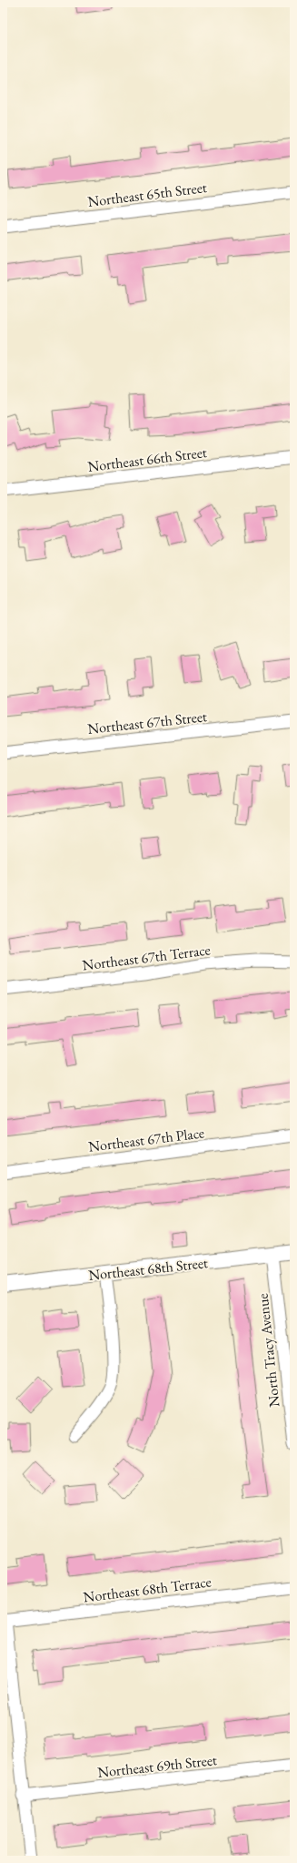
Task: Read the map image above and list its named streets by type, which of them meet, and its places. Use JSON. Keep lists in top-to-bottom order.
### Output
{
  "streets": {
    "street": [
      "Northeast 65th Street",
      "Northeast 66th Street",
      "Northeast 67th Street",
      "Northeast 67th Terrace",
      "Northeast 67th Place",
      "Northeast 68th Street",
      "North Tracy Avenue",
      "Northeast 68th Terrace",
      "Northeast 69th Street"
    ]
  },
  "crossings": [
    ["Northeast 68th Street", "North Tracy Avenue"]
  ]
}
